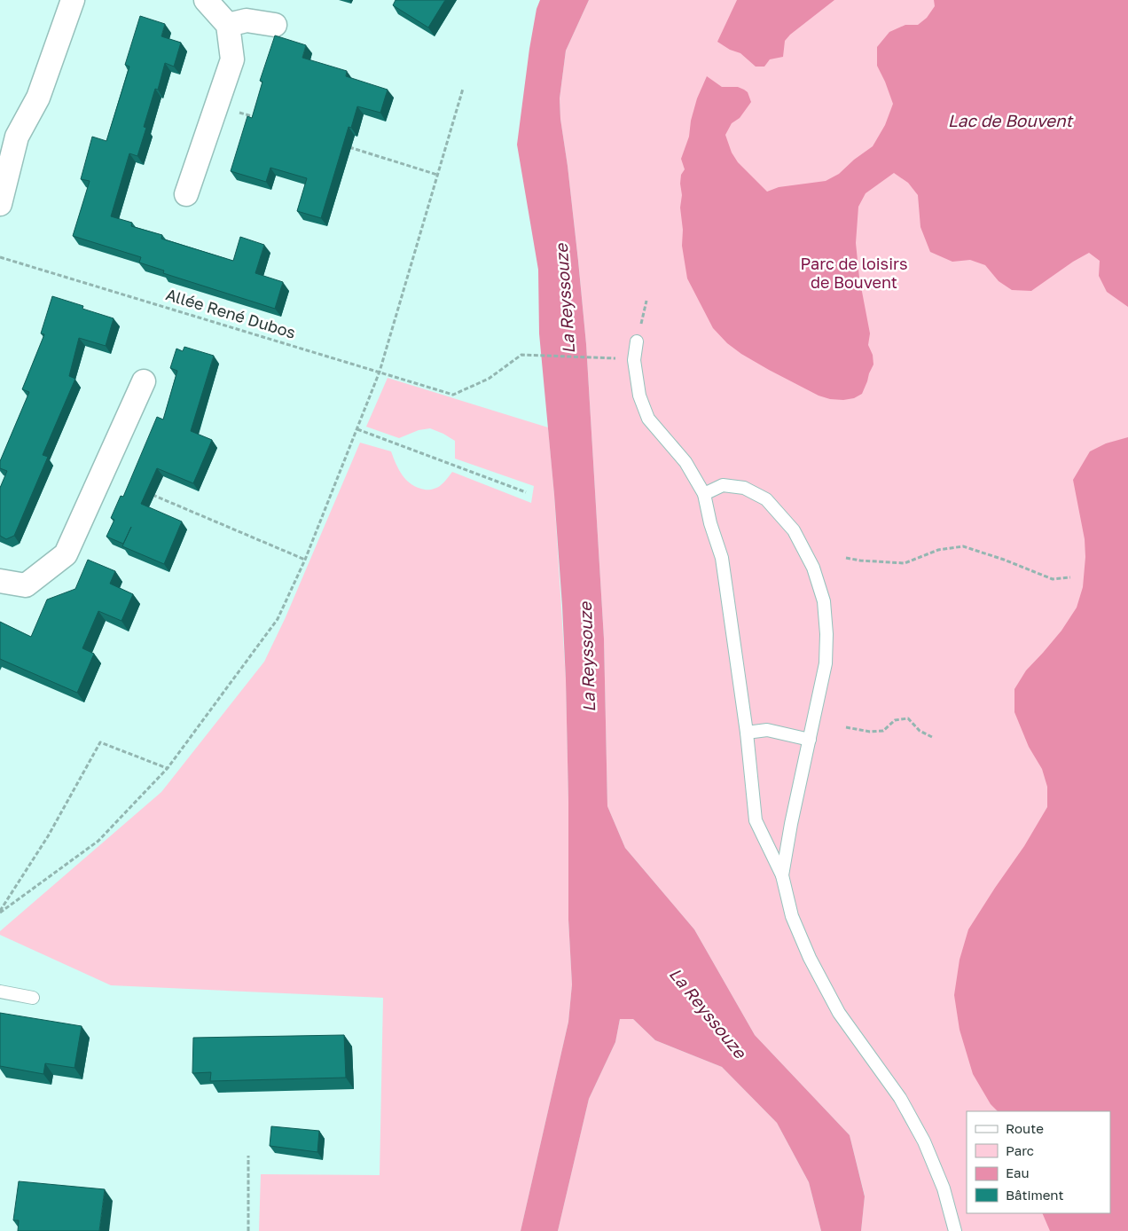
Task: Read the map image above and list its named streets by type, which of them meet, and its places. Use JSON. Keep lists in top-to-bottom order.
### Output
{
  "streets": {
    "path": ["Allée René Dubos"]
  },
  "water": ["Lac de Bouvent", "La Reyssouze"],
  "parks": ["Parc de loisirs de Bouvent"],
  "legend": [
    "Route",
    "Parc",
    "Eau",
    "Bâtiment"
  ]
}
